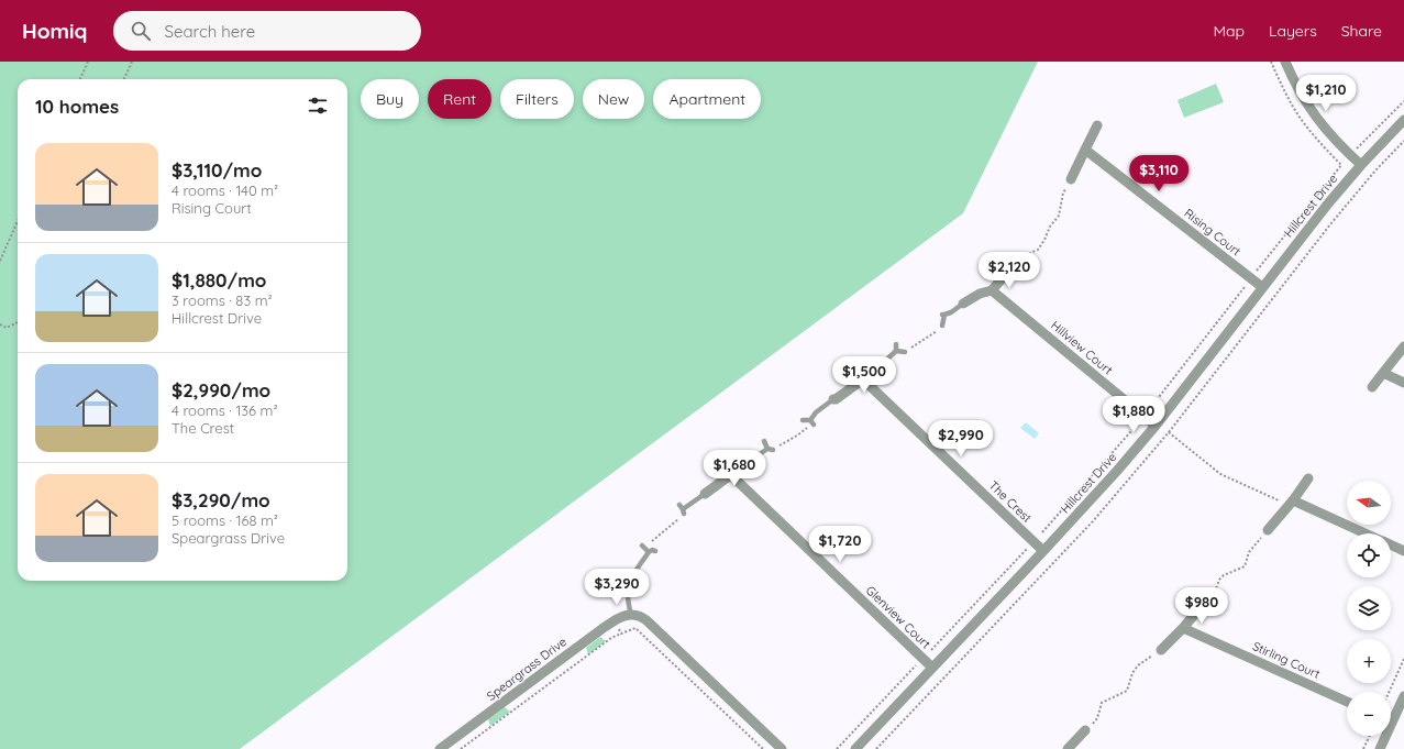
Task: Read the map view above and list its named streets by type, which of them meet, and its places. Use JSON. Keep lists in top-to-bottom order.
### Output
{
  "streets": {
    "street": [
      "Hillcrest Drive",
      "Rising Court",
      "Hillview Court",
      "The Crest",
      "Glenview Court",
      "Stirling Court",
      "Speargrass Drive"
    ]
  },
  "crossings": [
    ["Hillcrest Drive", "Rising Court"],
    ["Hillcrest Drive", "Hillview Court"],
    ["Hillcrest Drive", "The Crest"],
    ["Hillcrest Drive", "Glenview Court"]
  ],
  "north": "left",
  "page": {
    "header": "Homiq",
    "search": "Search here",
    "nav": ["Map", "Layers", "Share"],
    "price": [
      "$1,210",
      "$3,110",
      "$2,120",
      "$1,500",
      "$1,880",
      "$2,990",
      "$1,680",
      "$1,720",
      "$3,290",
      "$980"
    ],
    "chip": [
      "Buy",
      "Rent",
      "Filters",
      "New",
      "Apartment"
    ],
    "heading": "10 homes",
    "list": [
      {
        "name": "$3,110/mo",
        "note": "4 rooms · 140 m² · Rising Court"
      },
      {
        "name": "$1,880/mo",
        "note": "3 rooms · 83 m² · Hillcrest Drive"
      },
      {
        "name": "$2,990/mo",
        "note": "4 rooms · 136 m² · The Crest"
      },
      {
        "name": "$3,290/mo",
        "note": "5 rooms · 168 m² · Speargrass Drive"
      }
    ],
    "map_buttons": ["+", "−"]
  }
}
